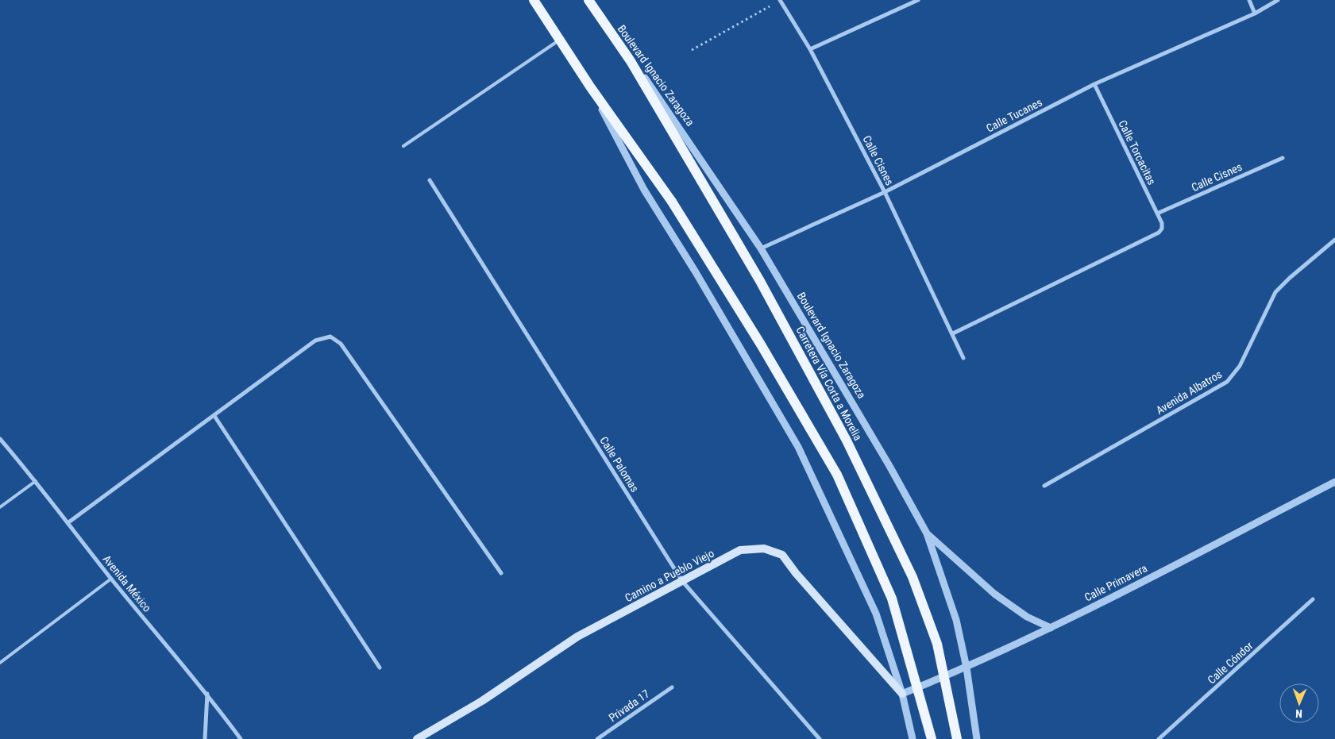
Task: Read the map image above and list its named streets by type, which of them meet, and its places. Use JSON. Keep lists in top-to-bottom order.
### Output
{
  "streets": {
    "main road": ["Boulevard Ignacio Zaragoza", "Carretera Vía Corta a Morelia", "Camino a Pueblo Viejo"],
    "street": [
      "Calle Tucanes",
      "Calle Torcacitas",
      "Calle Cisnes",
      "Avenida Albatros",
      "Calle Palomas",
      "Calle Primavera",
      "Avenida México",
      "Calle Cóndor",
      "Privada 17"
    ]
  },
  "crossings": [
    ["Boulevard Ignacio Zaragoza", "Calle Tucanes"],
    ["Boulevard Ignacio Zaragoza", "Carretera Vía Corta a Morelia"],
    ["Boulevard Ignacio Zaragoza", "Calle Primavera"],
    ["Calle Tucanes", "Calle Torcacitas"],
    ["Calle Tucanes", "Calle Cisnes"],
    ["Calle Torcacitas", "Calle Cisnes"],
    ["Calle Palomas", "Camino a Pueblo Viejo"],
    ["Camino a Pueblo Viejo", "Calle Primavera"]
  ],
  "north": "bottom"
}
